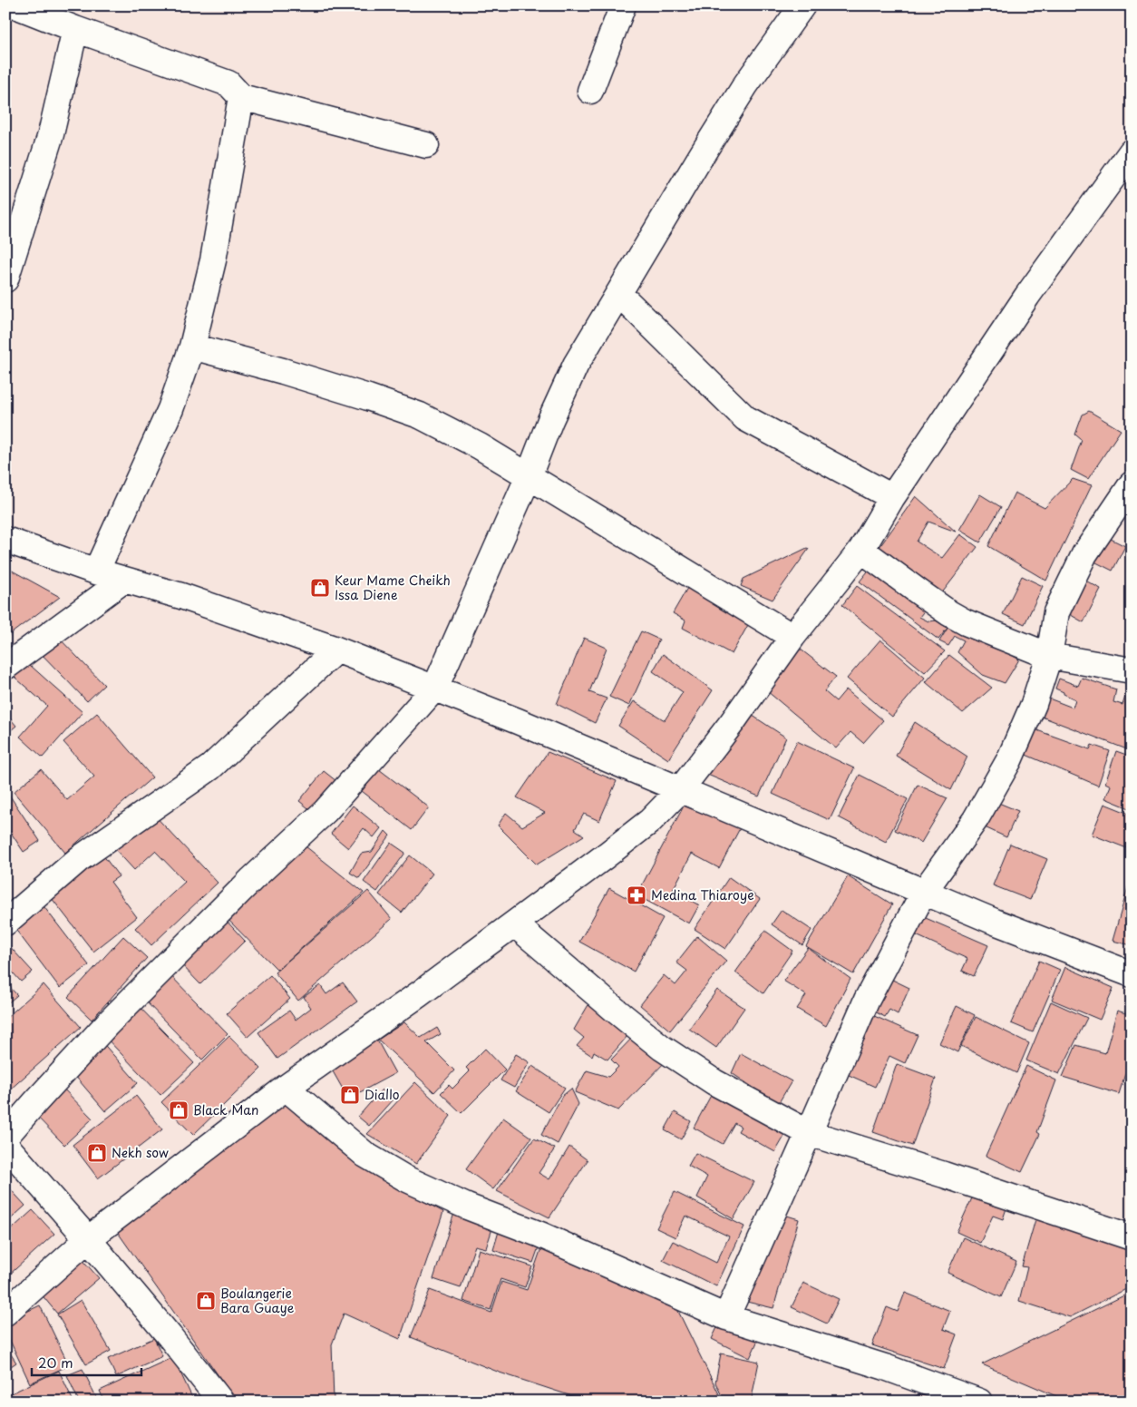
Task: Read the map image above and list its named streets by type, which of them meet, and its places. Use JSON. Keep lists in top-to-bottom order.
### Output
{
  "places": {
    "shop": [
      "Keur Mame Cheikh Issa Diene",
      "Diallo",
      "Black Man",
      "Nekh sow",
      "Boulangerie Bara Guaye"
    ],
    "pharmacy": ["Medina Thiaroye"]
  },
  "scale_bar": "20 m"
}
